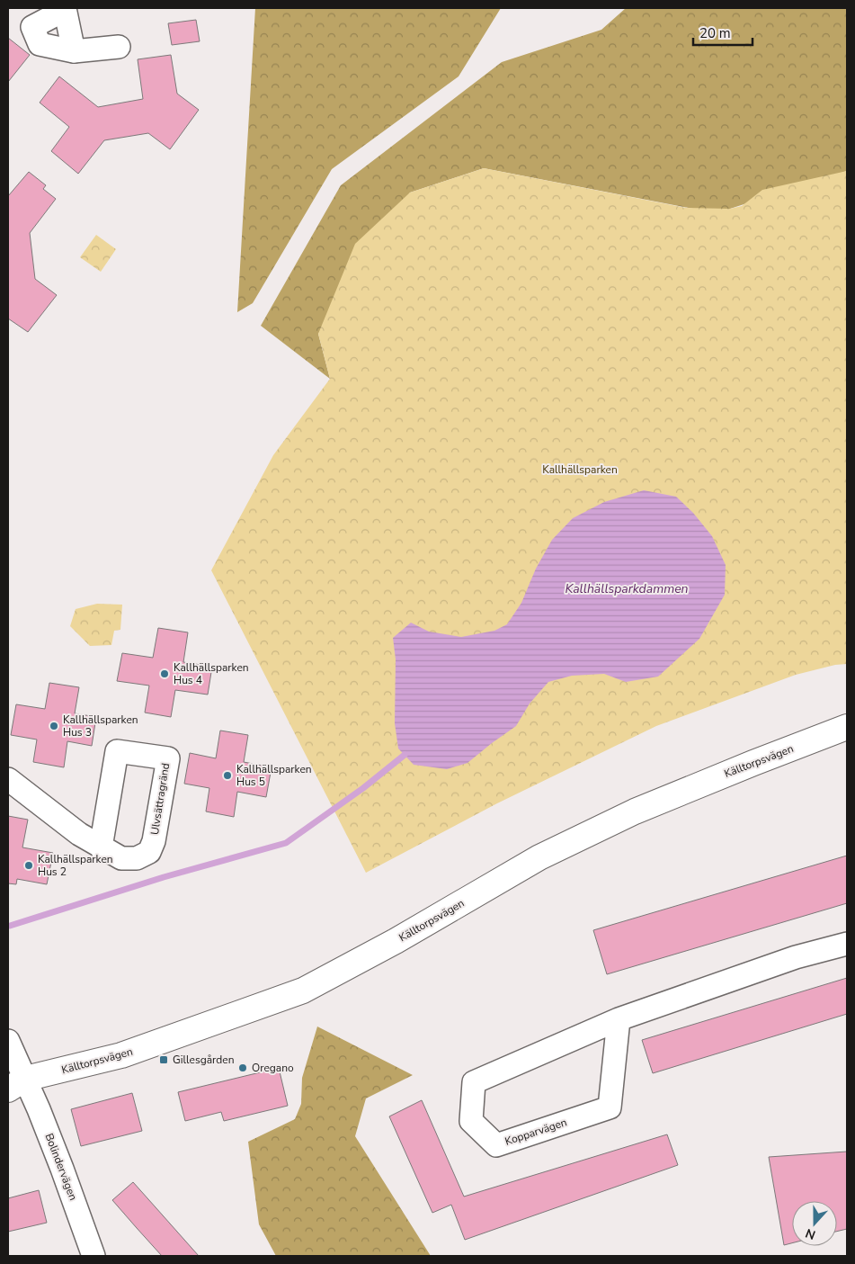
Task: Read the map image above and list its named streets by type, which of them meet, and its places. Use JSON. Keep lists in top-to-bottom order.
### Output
{
  "streets": {
    "street": [
      "Källtorpsvägen",
      "Ulvsättragränd",
      "Kopparvägen",
      "Bolindervägen"
    ]
  },
  "crossings": [
    ["Källtorpsvägen", "Bolindervägen"]
  ],
  "water": ["Kallhällsparkdammen"],
  "parks": ["Kallhällsparken"],
  "places": {
    "other": [
      "Kallhällsparken Hus 4",
      "Kallhällsparken Hus 3",
      "Kallhällsparken Hus 5",
      "Kallhällsparken Hus 2",
      "Oregano"
    ],
    "transit": ["Gillesgården"]
  },
  "scale_bar": "20 m",
  "north": "bottom"
}
